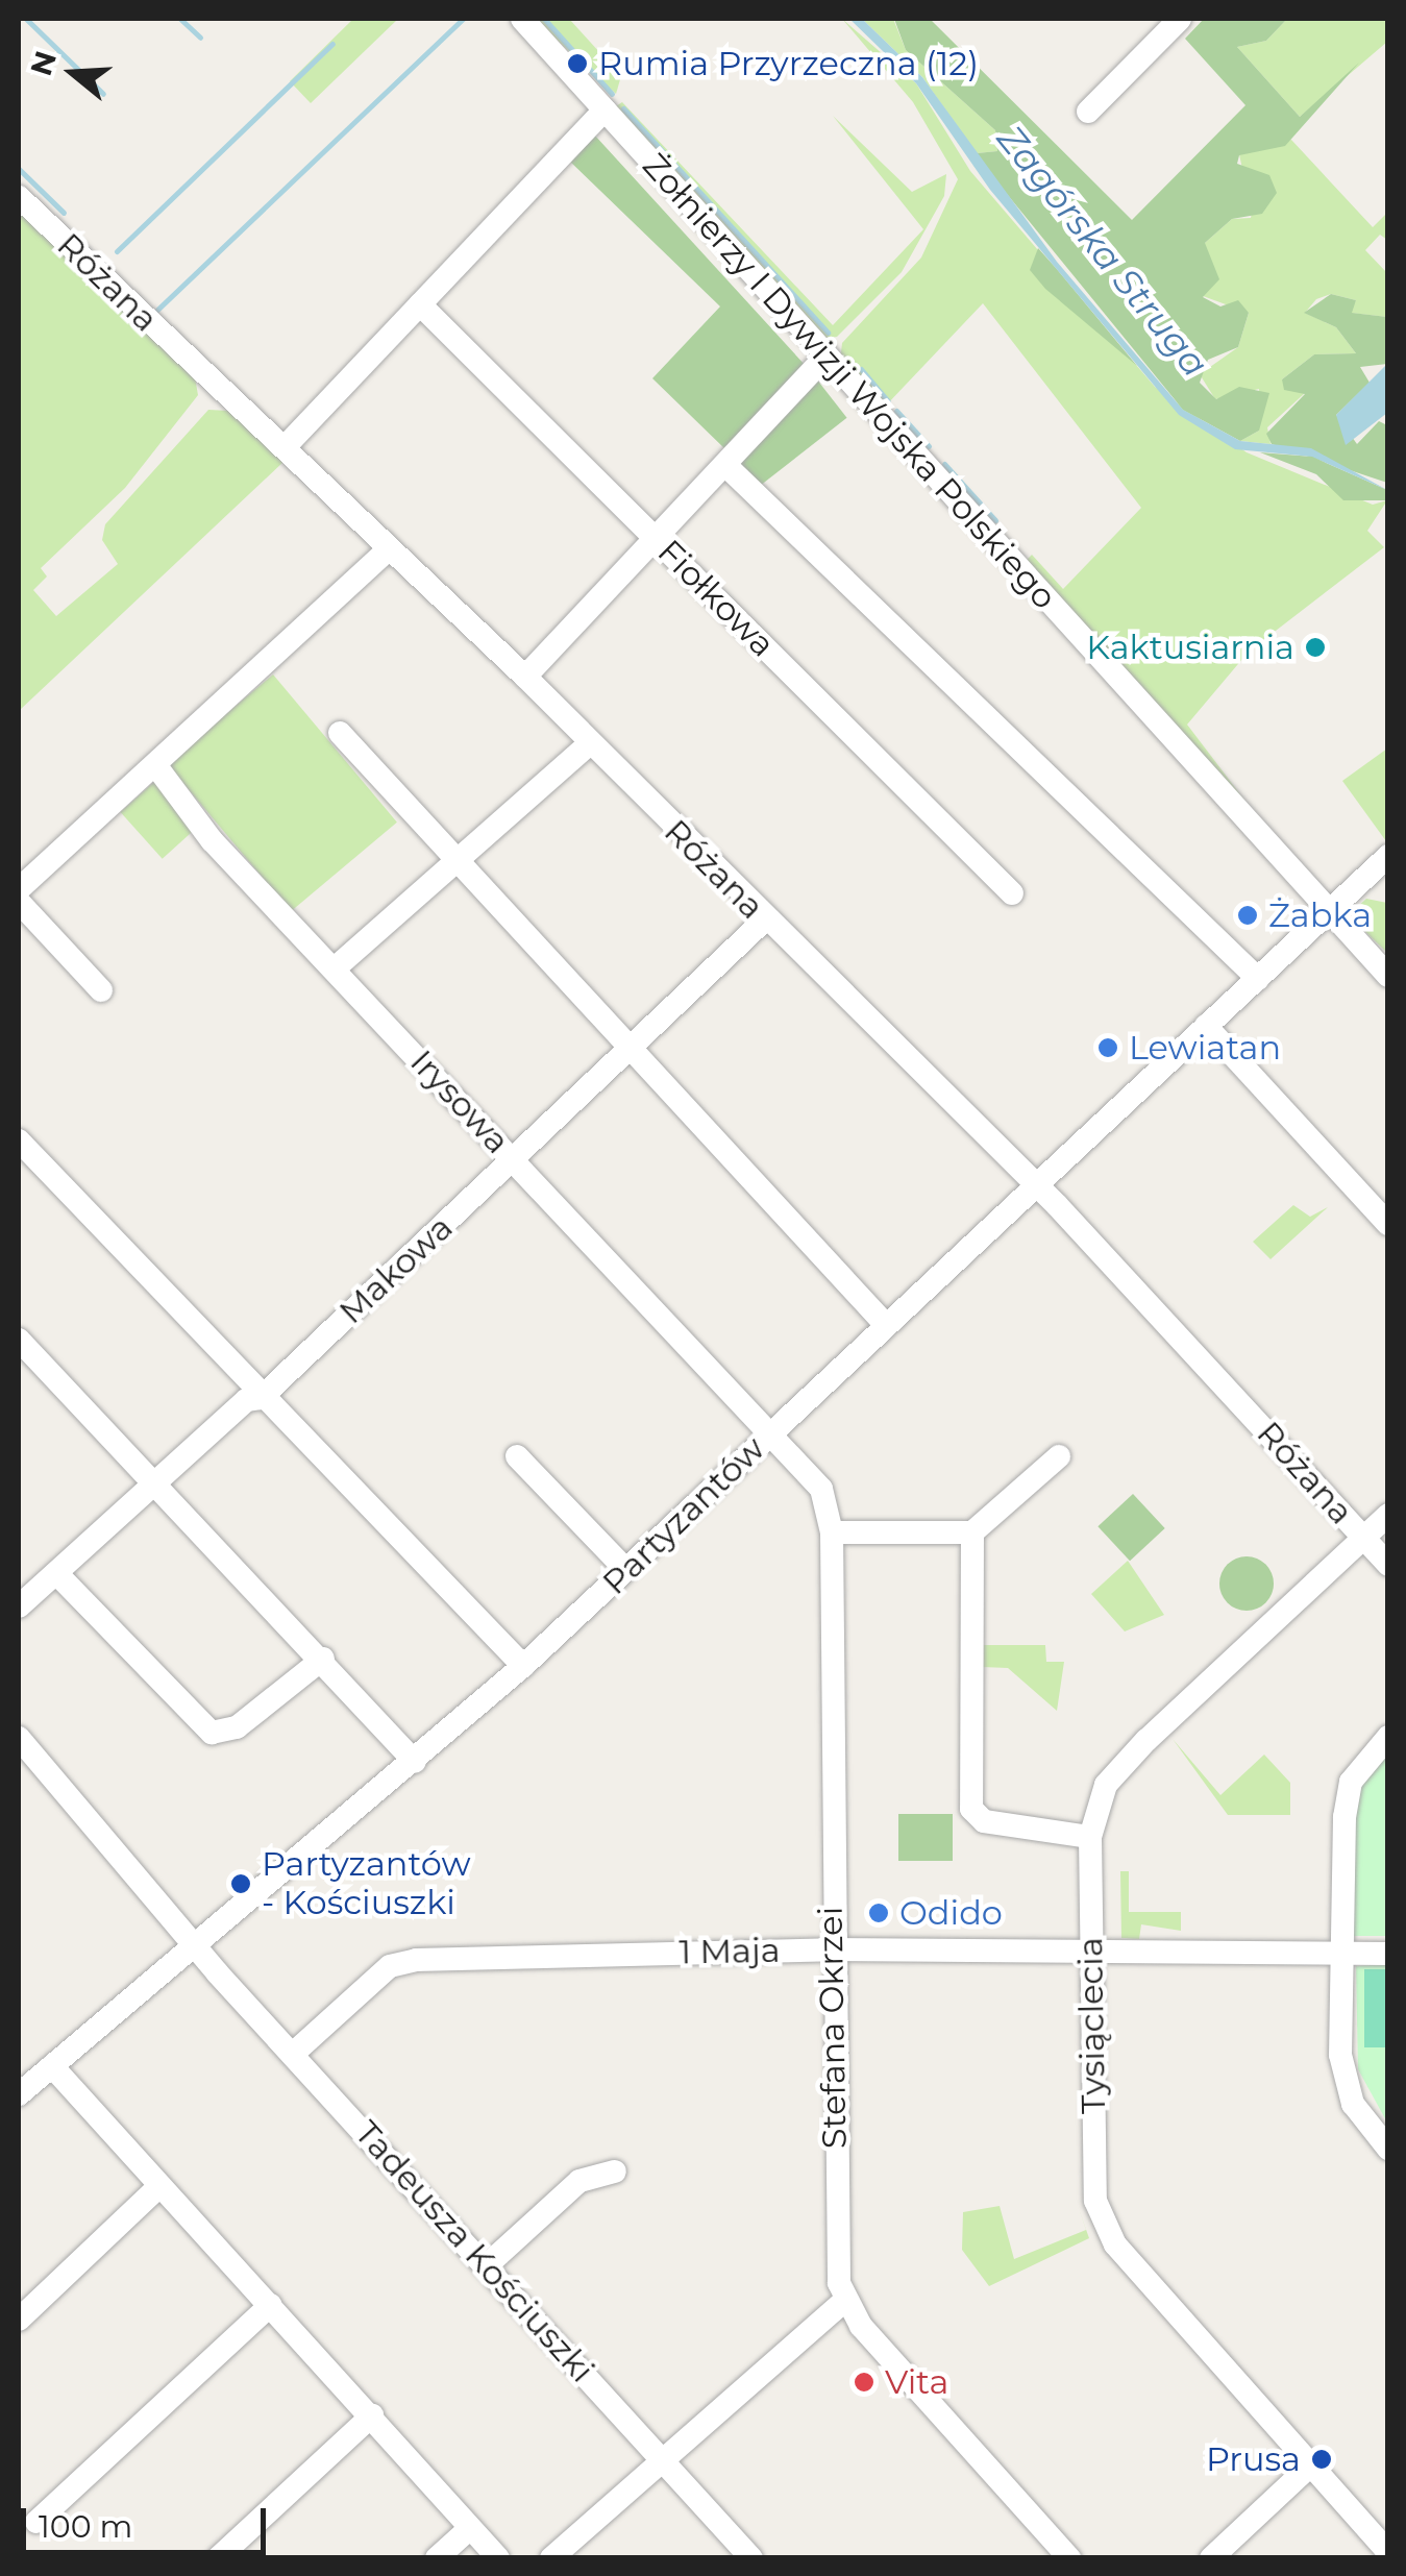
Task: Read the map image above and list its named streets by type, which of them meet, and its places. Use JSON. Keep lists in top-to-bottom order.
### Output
{
  "streets": {
    "street": [
      "Różana",
      "Żołnierzy I Dywizji Wojska Polskiego",
      "Fiołkowa",
      "Irysowa",
      "Makowa",
      "Partyzantów",
      "1 Maja",
      "Tysiąclecia",
      "Stefana Okrzei",
      "Tadeusza Kościuszki"
    ]
  },
  "crossings": [
    ["Różana", "Makowa"],
    ["Różana", "Partyzantów"],
    ["Różana", "Tysiąclecia"],
    ["Żołnierzy I Dywizji Wojska Polskiego", "Partyzantów"],
    ["Irysowa", "Makowa"],
    ["Irysowa", "Partyzantów"],
    ["Irysowa", "Stefana Okrzei"],
    ["Partyzantów", "Stefana Okrzei"],
    ["Partyzantów", "Tadeusza Kościuszki"],
    ["1 Maja", "Tysiąclecia"],
    ["1 Maja", "Stefana Okrzei"],
    ["1 Maja", "Tadeusza Kościuszki"]
  ],
  "water": ["Zagórska Struga"],
  "places": [
    "Rumia Przyrzeczna (12)",
    "Kaktusiarnia",
    "Żabka",
    "Lewiatan",
    "Partyzantów - Kościuszki",
    "Odido",
    "Vita",
    "Prusa"
  ],
  "scale_bar": "100 m",
  "north": "left"
}
